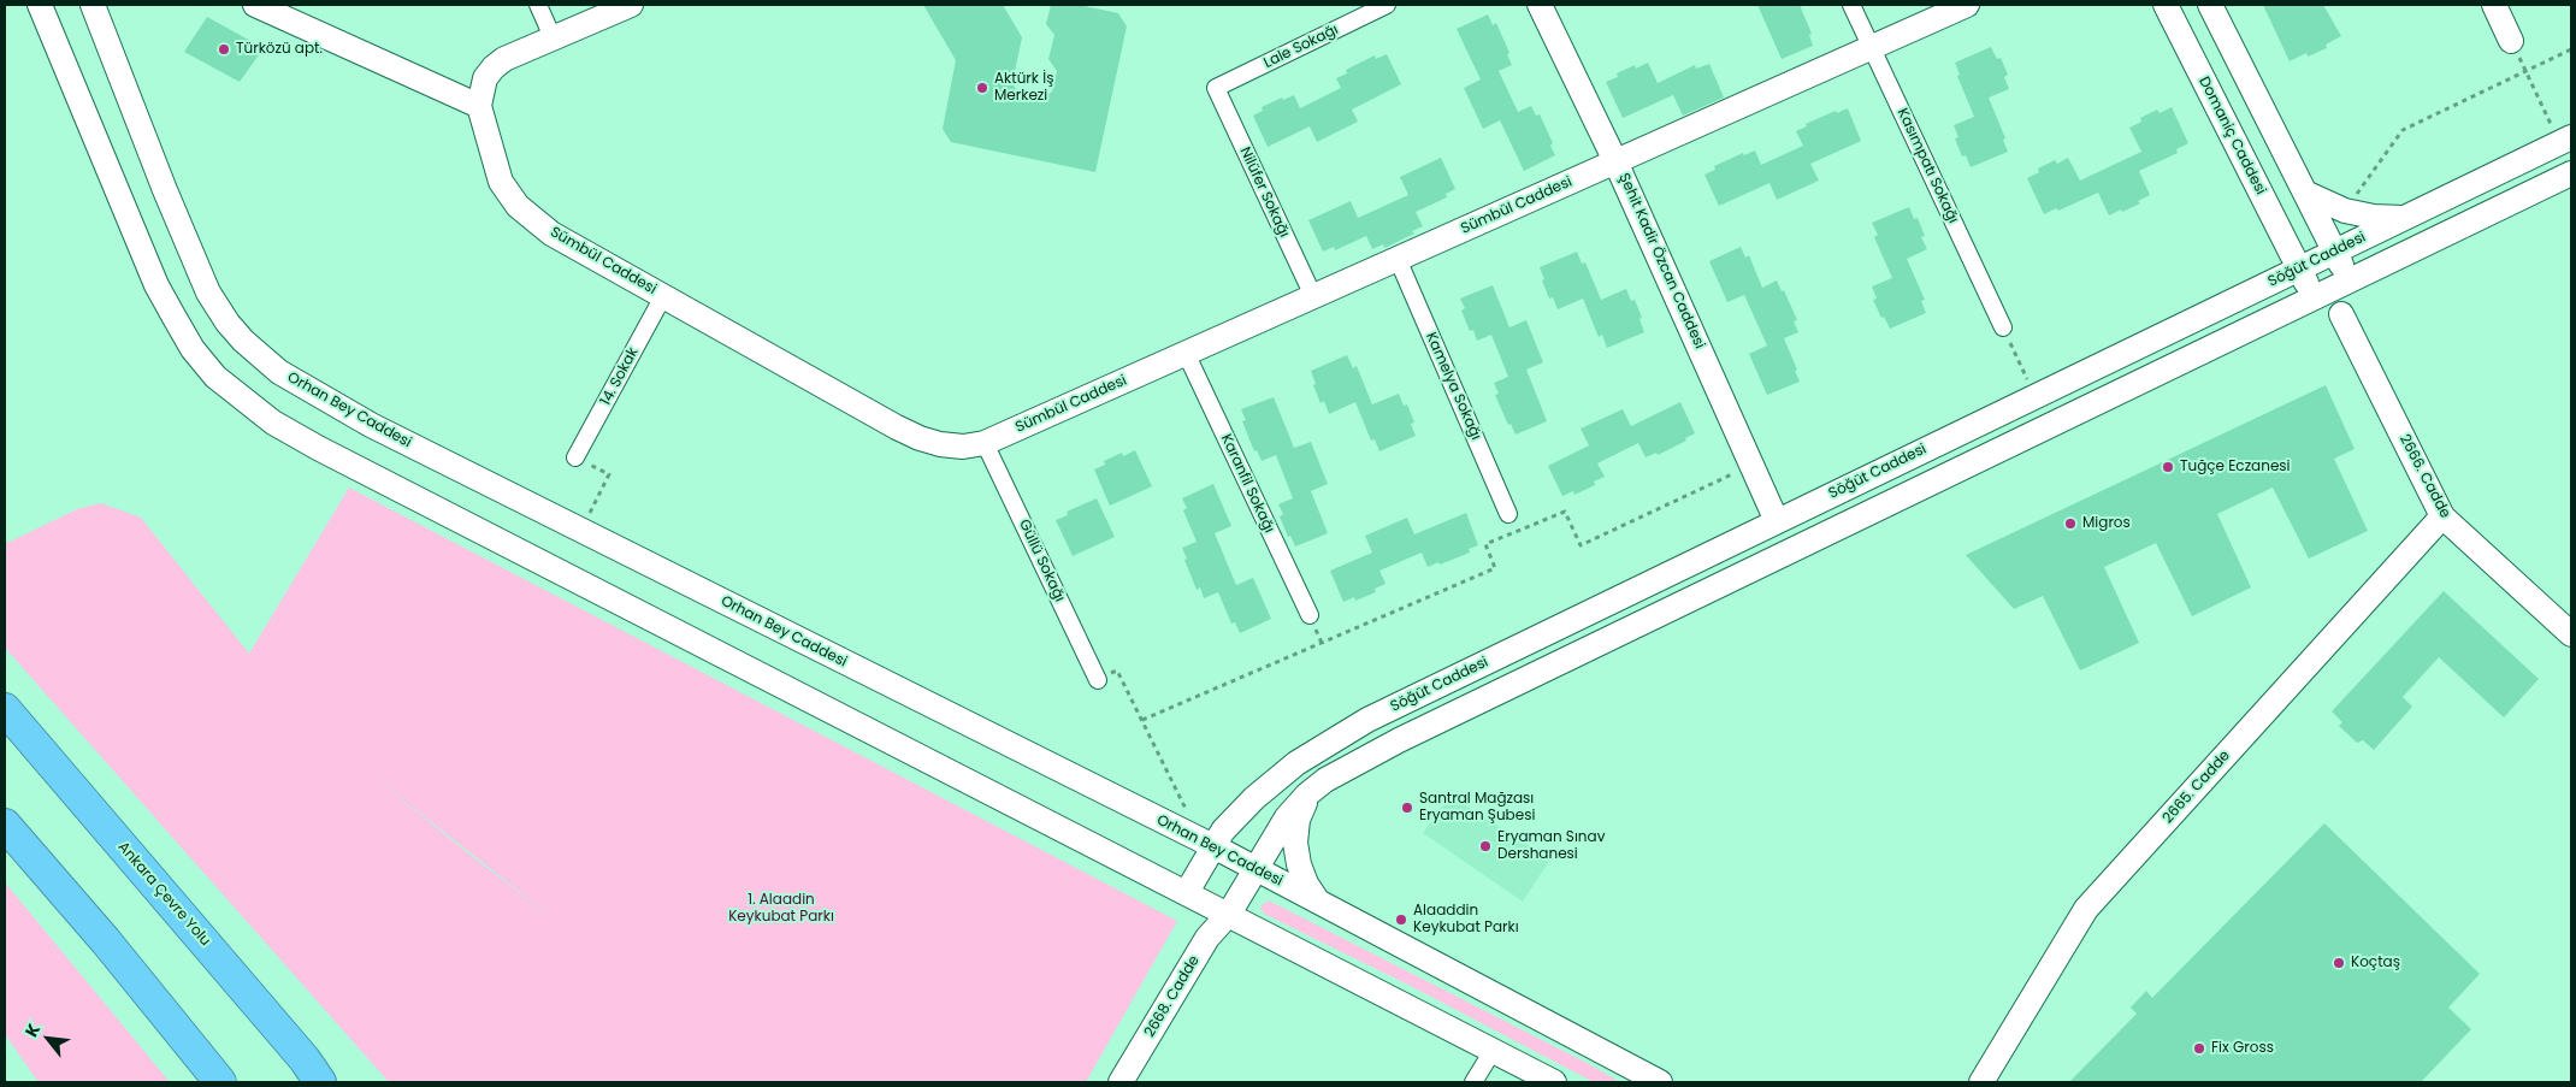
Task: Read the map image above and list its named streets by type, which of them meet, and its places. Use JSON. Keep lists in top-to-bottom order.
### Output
{
  "streets": {
    "highway": ["Ankara Çevre Yolu"],
    "main road": [
      "Domaniç Caddesi",
      "Sümbül Caddesi",
      "Söğüt Caddesi",
      "Şehit Kadir Özcan Caddesi",
      "Orhan Bey Caddesi",
      "2666. Cadde",
      "2665. Cadde",
      "2668. Cadde"
    ],
    "street": [
      "Lale Sokağı",
      "Kasımpatı Sokağı",
      "Nilüfer Sokağı",
      "14. Sokak",
      "Kamelya Sokağı",
      "Karanfil Sokağı",
      "Güllü Sokağı"
    ]
  },
  "crossings": [
    ["Lale Sokağı", "Nilüfer Sokağı"],
    ["Domaniç Caddesi", "Söğüt Caddesi"],
    ["Kasımpatı Sokağı", "Sümbül Caddesi"],
    ["Nilüfer Sokağı", "Sümbül Caddesi"],
    ["Sümbül Caddesi", "Şehit Kadir Özcan Caddesi"],
    ["Sümbül Caddesi", "14. Sokak"],
    ["Sümbül Caddesi", "Kamelya Sokağı"],
    ["Sümbül Caddesi", "Karanfil Sokağı"],
    ["Sümbül Caddesi", "Güllü Sokağı"],
    ["Söğüt Caddesi", "Şehit Kadir Özcan Caddesi"],
    ["Söğüt Caddesi", "Orhan Bey Caddesi"],
    ["Orhan Bey Caddesi", "2668. Cadde"],
    ["2666. Cadde", "2665. Cadde"]
  ],
  "parks": ["1. Alaadin Keykubat Parkı"],
  "places": [
    "Türközü apt.",
    "Aktürk İş Merkezi",
    "Tuğçe Eczanesi",
    "Migros",
    "Santral Mağzası Eryaman Şubesi",
    "Eryaman Sınav Dershanesi",
    "Alaaddin Keykubat Parkı",
    "Koçtaş",
    "Fix Gross"
  ],
  "north": "top left"
}
